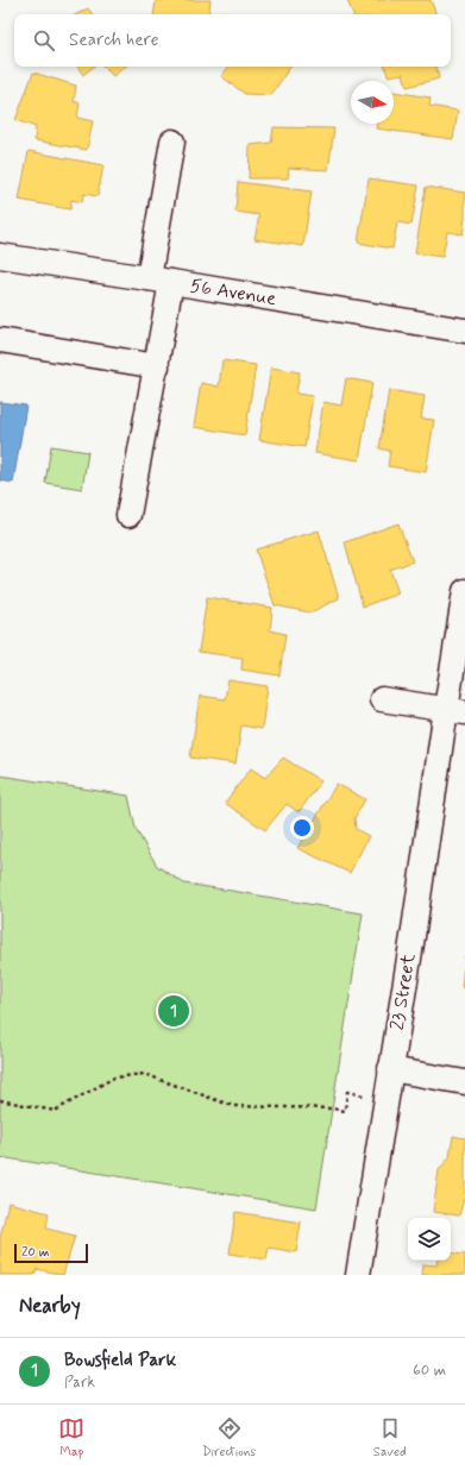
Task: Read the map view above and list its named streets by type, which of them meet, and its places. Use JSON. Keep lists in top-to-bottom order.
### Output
{
  "streets": {
    "street": ["56 Avenue", "23 Street"]
  },
  "scale_bar": "20 m",
  "north": "right",
  "page": {
    "search": "Search here",
    "pins": "1",
    "scale": "20 m",
    "heading": "Nearby",
    "list": [
      {
        "mark": "1",
        "name": "Bowsfield Park",
        "note": "Park",
        "value": "60 m"
      }
    ],
    "nav": ["Map", "Directions", "Saved"]
  }
}
